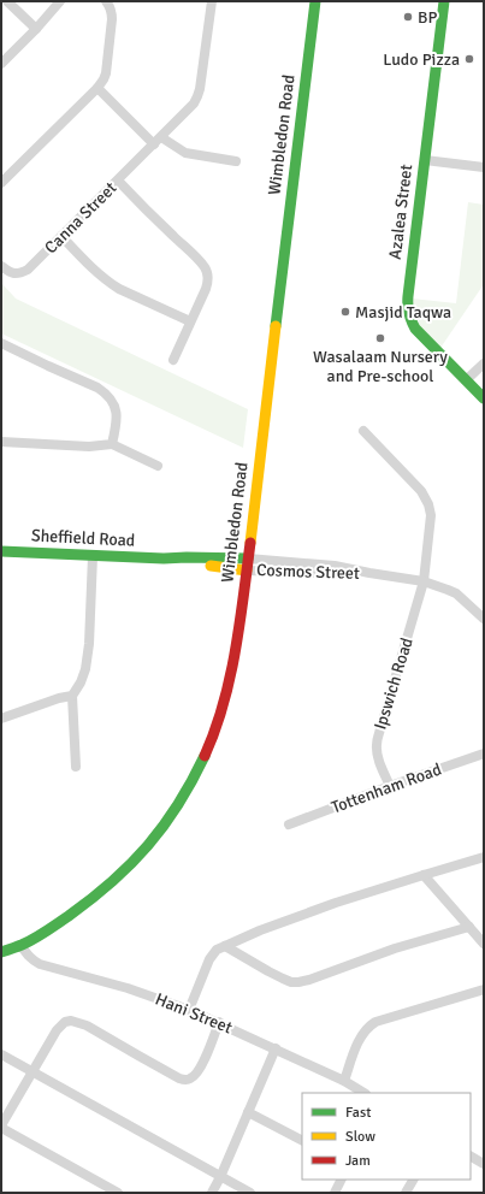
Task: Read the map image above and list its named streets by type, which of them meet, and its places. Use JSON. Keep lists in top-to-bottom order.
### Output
{
  "streets": {
    "street": [
      "Wimbledon Road",
      "Azalea Street",
      "Canna Street",
      "Sheffield Road",
      "Cosmos Street",
      "Ipswich Road",
      "Tottenham Road",
      "Hani Street"
    ]
  },
  "crossings": [
    ["Wimbledon Road", "Sheffield Road"],
    ["Wimbledon Road", "Cosmos Street"],
    ["Wimbledon Road", "Hani Street"],
    ["Sheffield Road", "Cosmos Street"],
    ["Cosmos Street", "Ipswich Road"],
    ["Ipswich Road", "Tottenham Road"]
  ],
  "places": [
    "BP",
    "Ludo Pizza",
    "Masjid Taqwa",
    "Wasalaam Nursery and Pre-school"
  ],
  "legend": ["Fast", "Slow", "Jam"]
}
